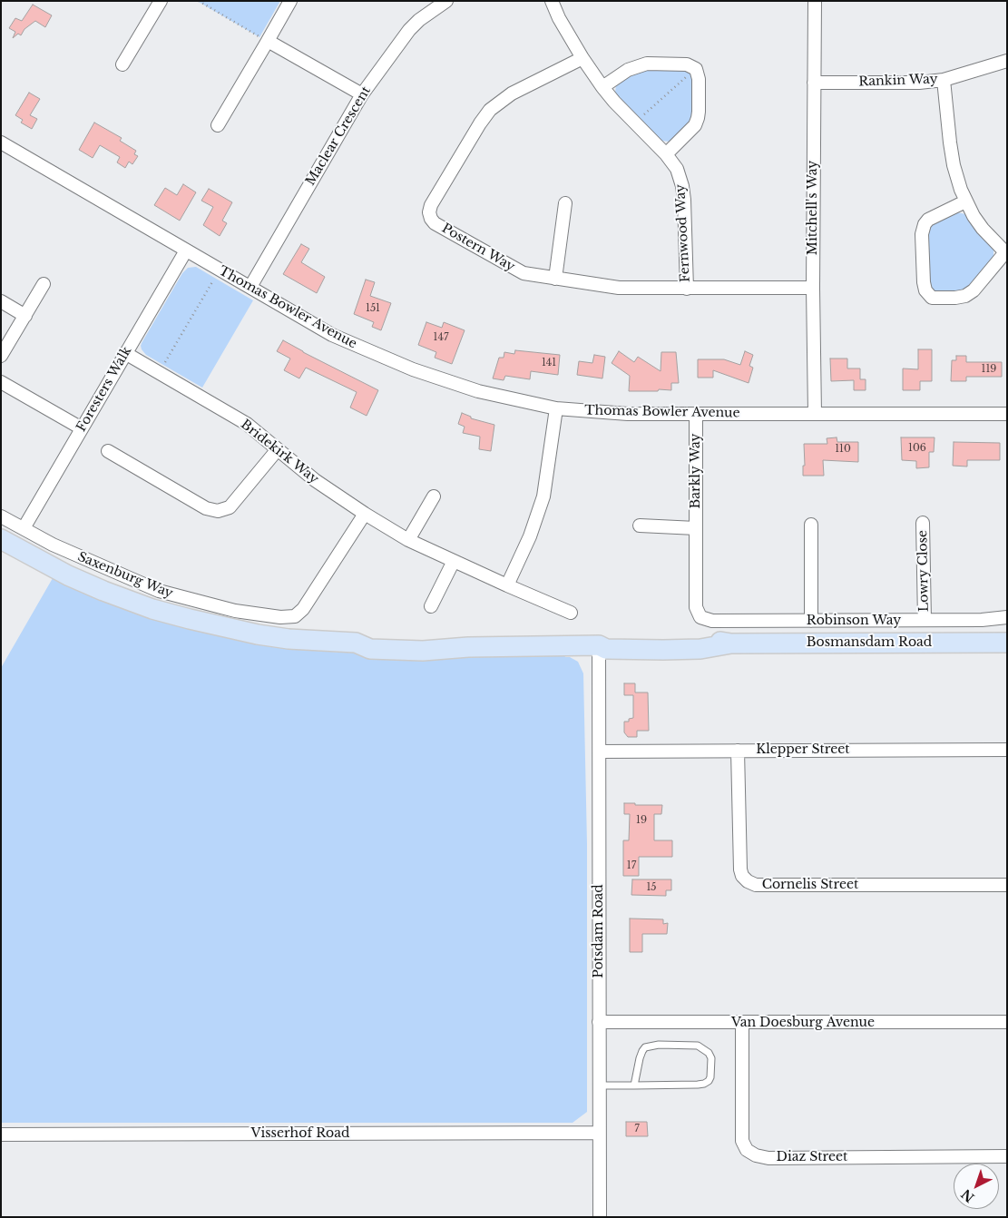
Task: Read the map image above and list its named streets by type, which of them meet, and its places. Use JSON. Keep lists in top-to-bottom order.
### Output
{
  "streets": {
    "main road": ["Bosmansdam Road"],
    "street": [
      "Rankin Way",
      "Maclear Crescent",
      "Mitchell's Way",
      "Fernwood Way",
      "Postern Way",
      "Thomas Bowler Avenue",
      "Foresters Walk",
      "Bridekirk Way",
      "Barkly Way",
      "Lowry Close",
      "Saxenburg Way",
      "Robinson Way",
      "Klepper Street",
      "Cornelis Street",
      "Potsdam Road",
      "Van Doesburg Avenue",
      "Visserhof Road",
      "Diaz Street"
    ]
  },
  "crossings": [
    ["Rankin Way", "Mitchell's Way"],
    ["Maclear Crescent", "Thomas Bowler Avenue"],
    ["Mitchell's Way", "Postern Way"],
    ["Mitchell's Way", "Thomas Bowler Avenue"],
    ["Fernwood Way", "Postern Way"],
    ["Thomas Bowler Avenue", "Foresters Walk"],
    ["Thomas Bowler Avenue", "Barkly Way"],
    ["Foresters Walk", "Bridekirk Way"],
    ["Foresters Walk", "Saxenburg Way"],
    ["Bridekirk Way", "Saxenburg Way"],
    ["Barkly Way", "Robinson Way"],
    ["Lowry Close", "Robinson Way"],
    ["Bosmansdam Road", "Potsdam Road"],
    ["Klepper Street", "Cornelis Street"],
    ["Klepper Street", "Potsdam Road"],
    ["Potsdam Road", "Van Doesburg Avenue"],
    ["Potsdam Road", "Visserhof Road"],
    ["Van Doesburg Avenue", "Diaz Street"]
  ],
  "house_numbers": [
    "151",
    "147",
    "141",
    "119",
    "106",
    "110",
    "19",
    "17",
    "15",
    "7"
  ],
  "north": "bottom left"
}
